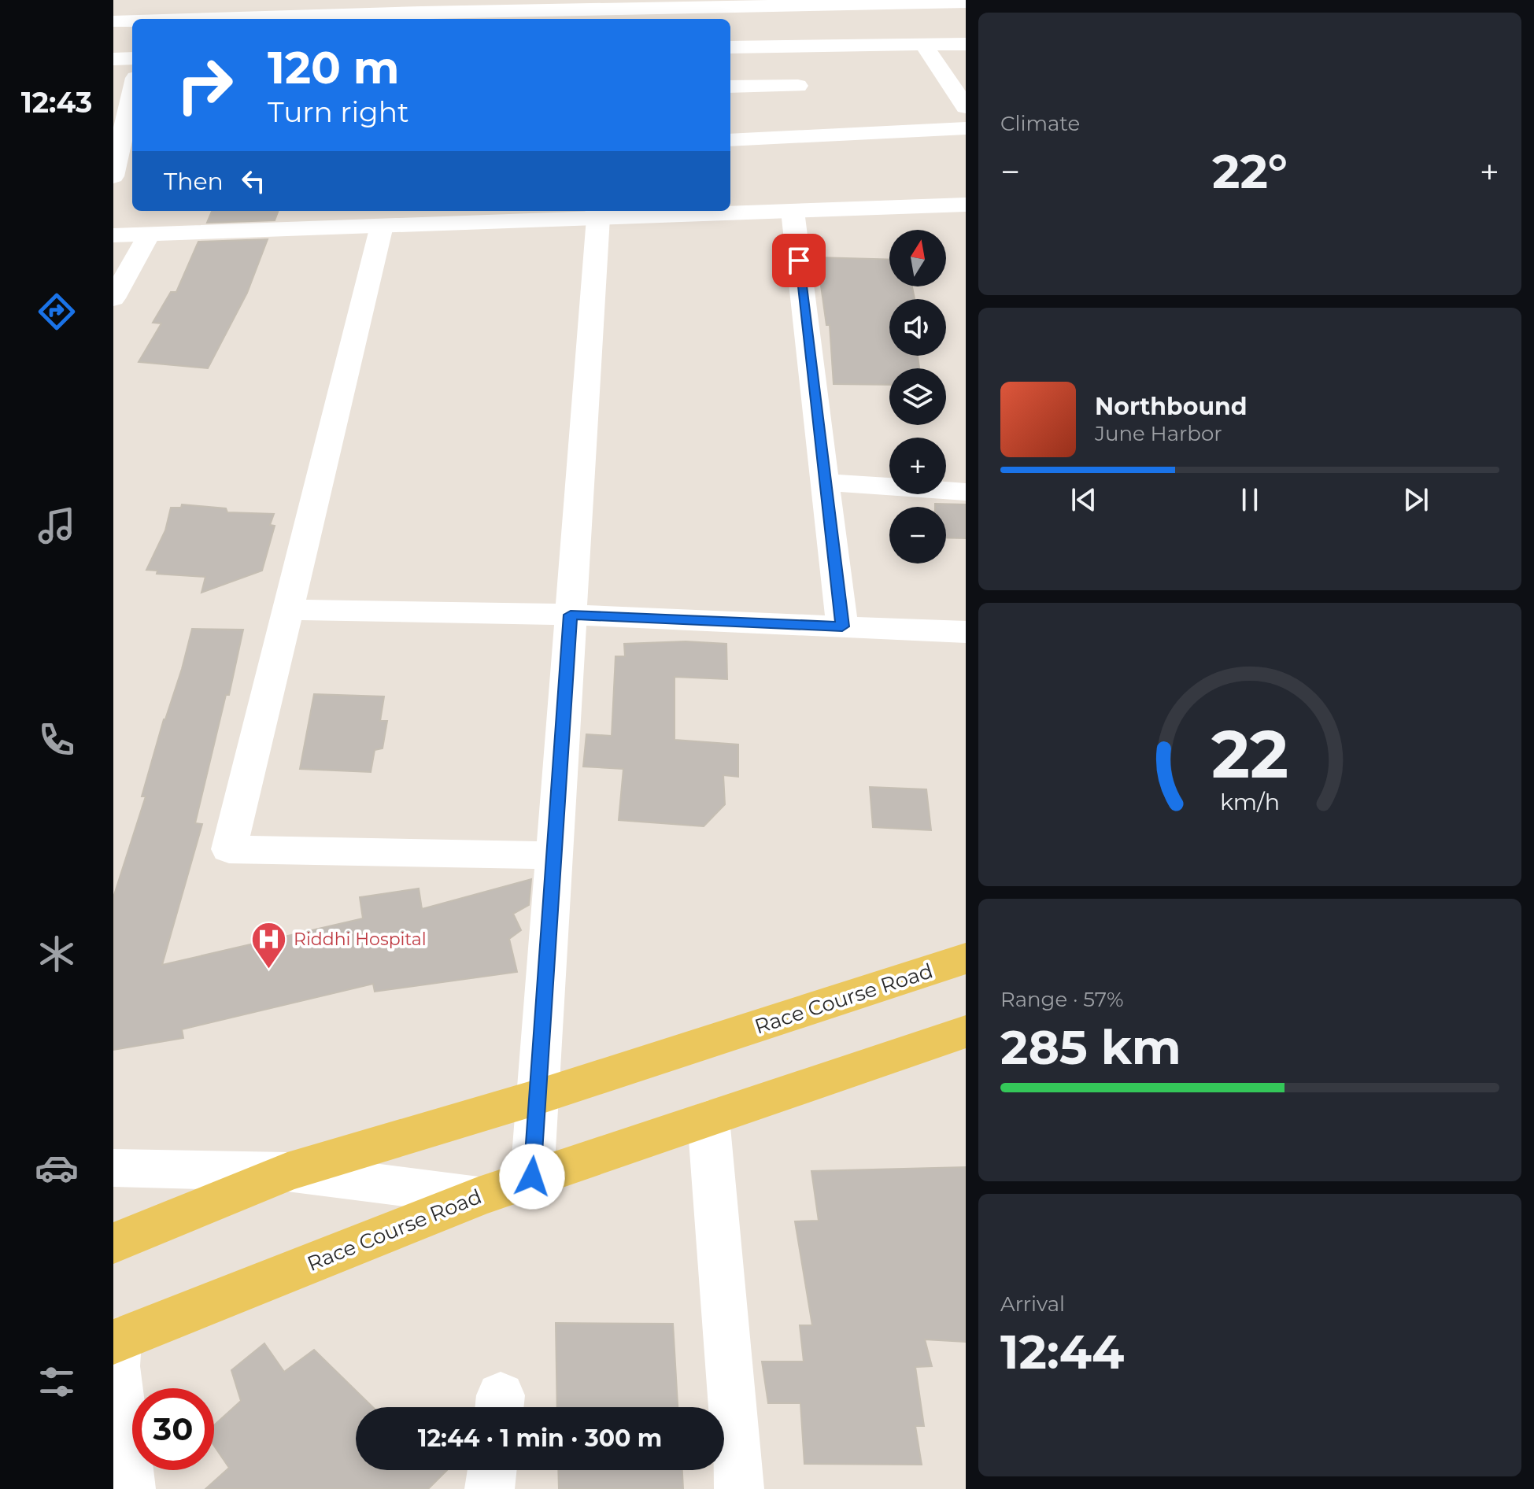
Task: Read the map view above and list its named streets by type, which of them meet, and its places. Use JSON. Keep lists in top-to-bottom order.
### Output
{
  "streets": {
    "main road": ["Race Course Road"]
  },
  "places": {
    "hospital": ["Riddhi Hospital"]
  },
  "north": "top",
  "page": {
    "tabs": "12:43",
    "tile": [
      "Climate",
      ["Range · 57%", "285 km"],
      ["Arrival", "12:44"]
    ],
    "turn": ["120 m", "Turn right"],
    "heat": ["−", "22°", "+"],
    "then": "Then",
    "map_buttons": ["+", "−"],
    "song": ["Northbound", "June Harbor"],
    "limit": "30",
    "trip": "12:44 · 1 min · 300 m",
    "gauge": ["22", "km/h"]
  }
}
